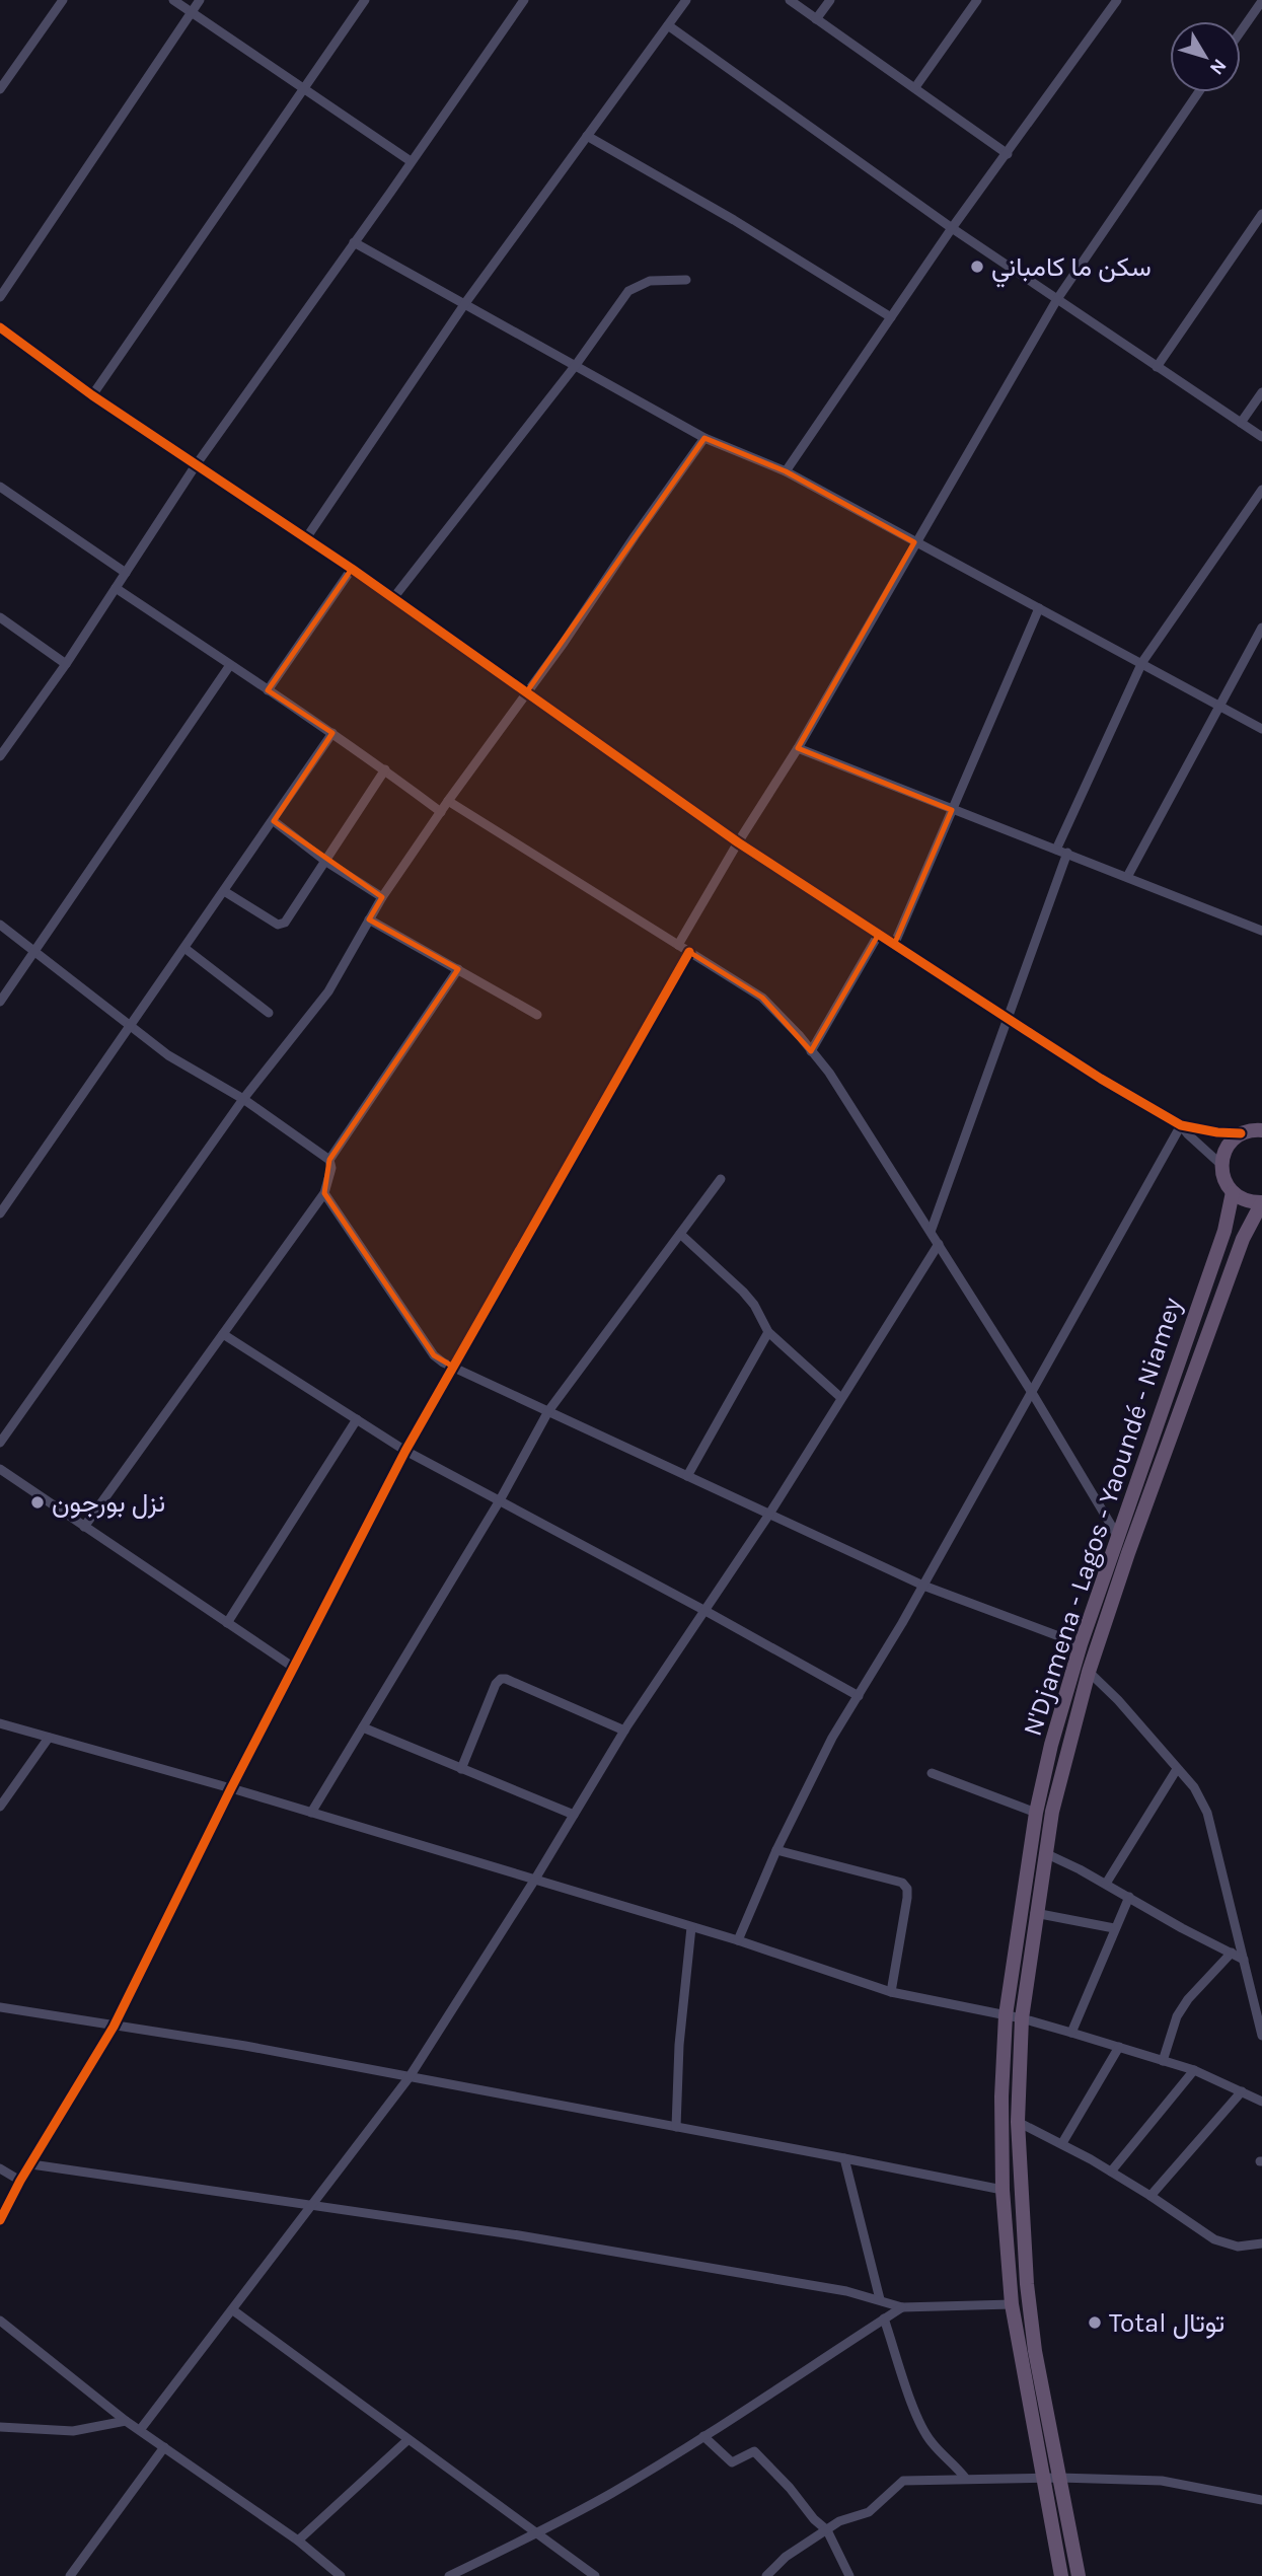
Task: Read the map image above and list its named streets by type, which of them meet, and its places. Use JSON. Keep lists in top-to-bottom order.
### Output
{
  "streets": {
    "highway": ["N'Djamena - Lagos - Yaoundé - Niamey"]
  },
  "places": ["سكن ما كامباني", "نزل بورجون", "Total توتال"],
  "north": "bottom right"
}
